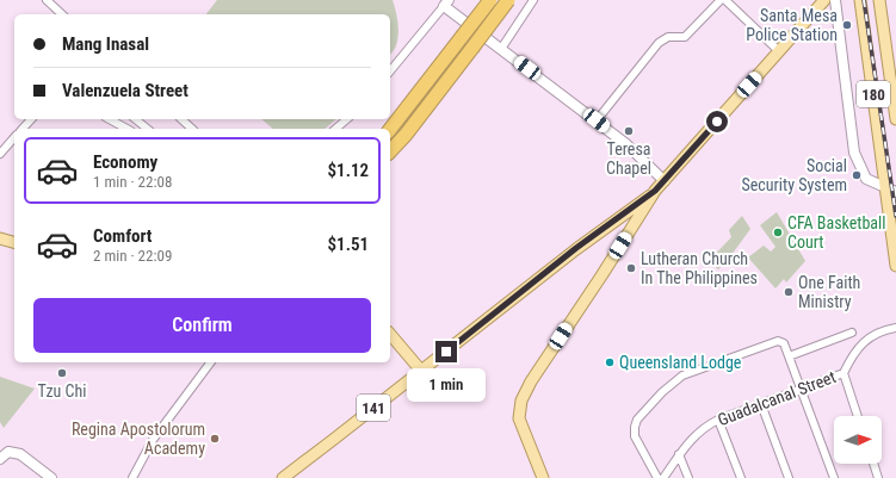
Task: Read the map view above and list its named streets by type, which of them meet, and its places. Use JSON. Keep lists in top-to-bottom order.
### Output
{
  "streets": {
    "main road": ["180", "141"],
    "street": ["Guadalcanal Street"]
  },
  "places": [
    "Santa Mesa Police Station",
    "Teresa Chapel",
    "Social Security System",
    "CFA Basketball Court",
    "Lutheran Church In The Philippines",
    "One Faith Ministry",
    "Queensland Lodge",
    "Tzu Chi",
    "Regina Apostolorum Academy"
  ],
  "north": "right",
  "page": {
    "banner": ["Mang Inasal", "Valenzuela Street"],
    "list": [
      {
        "name": "Economy",
        "note": "1 min · 22:08",
        "value": "$1.12"
      },
      {
        "name": "Comfort",
        "note": "2 min · 22:09",
        "value": "$1.51"
      }
    ],
    "buttons": "Confirm",
    "bubble": "1 min"
  }
}
